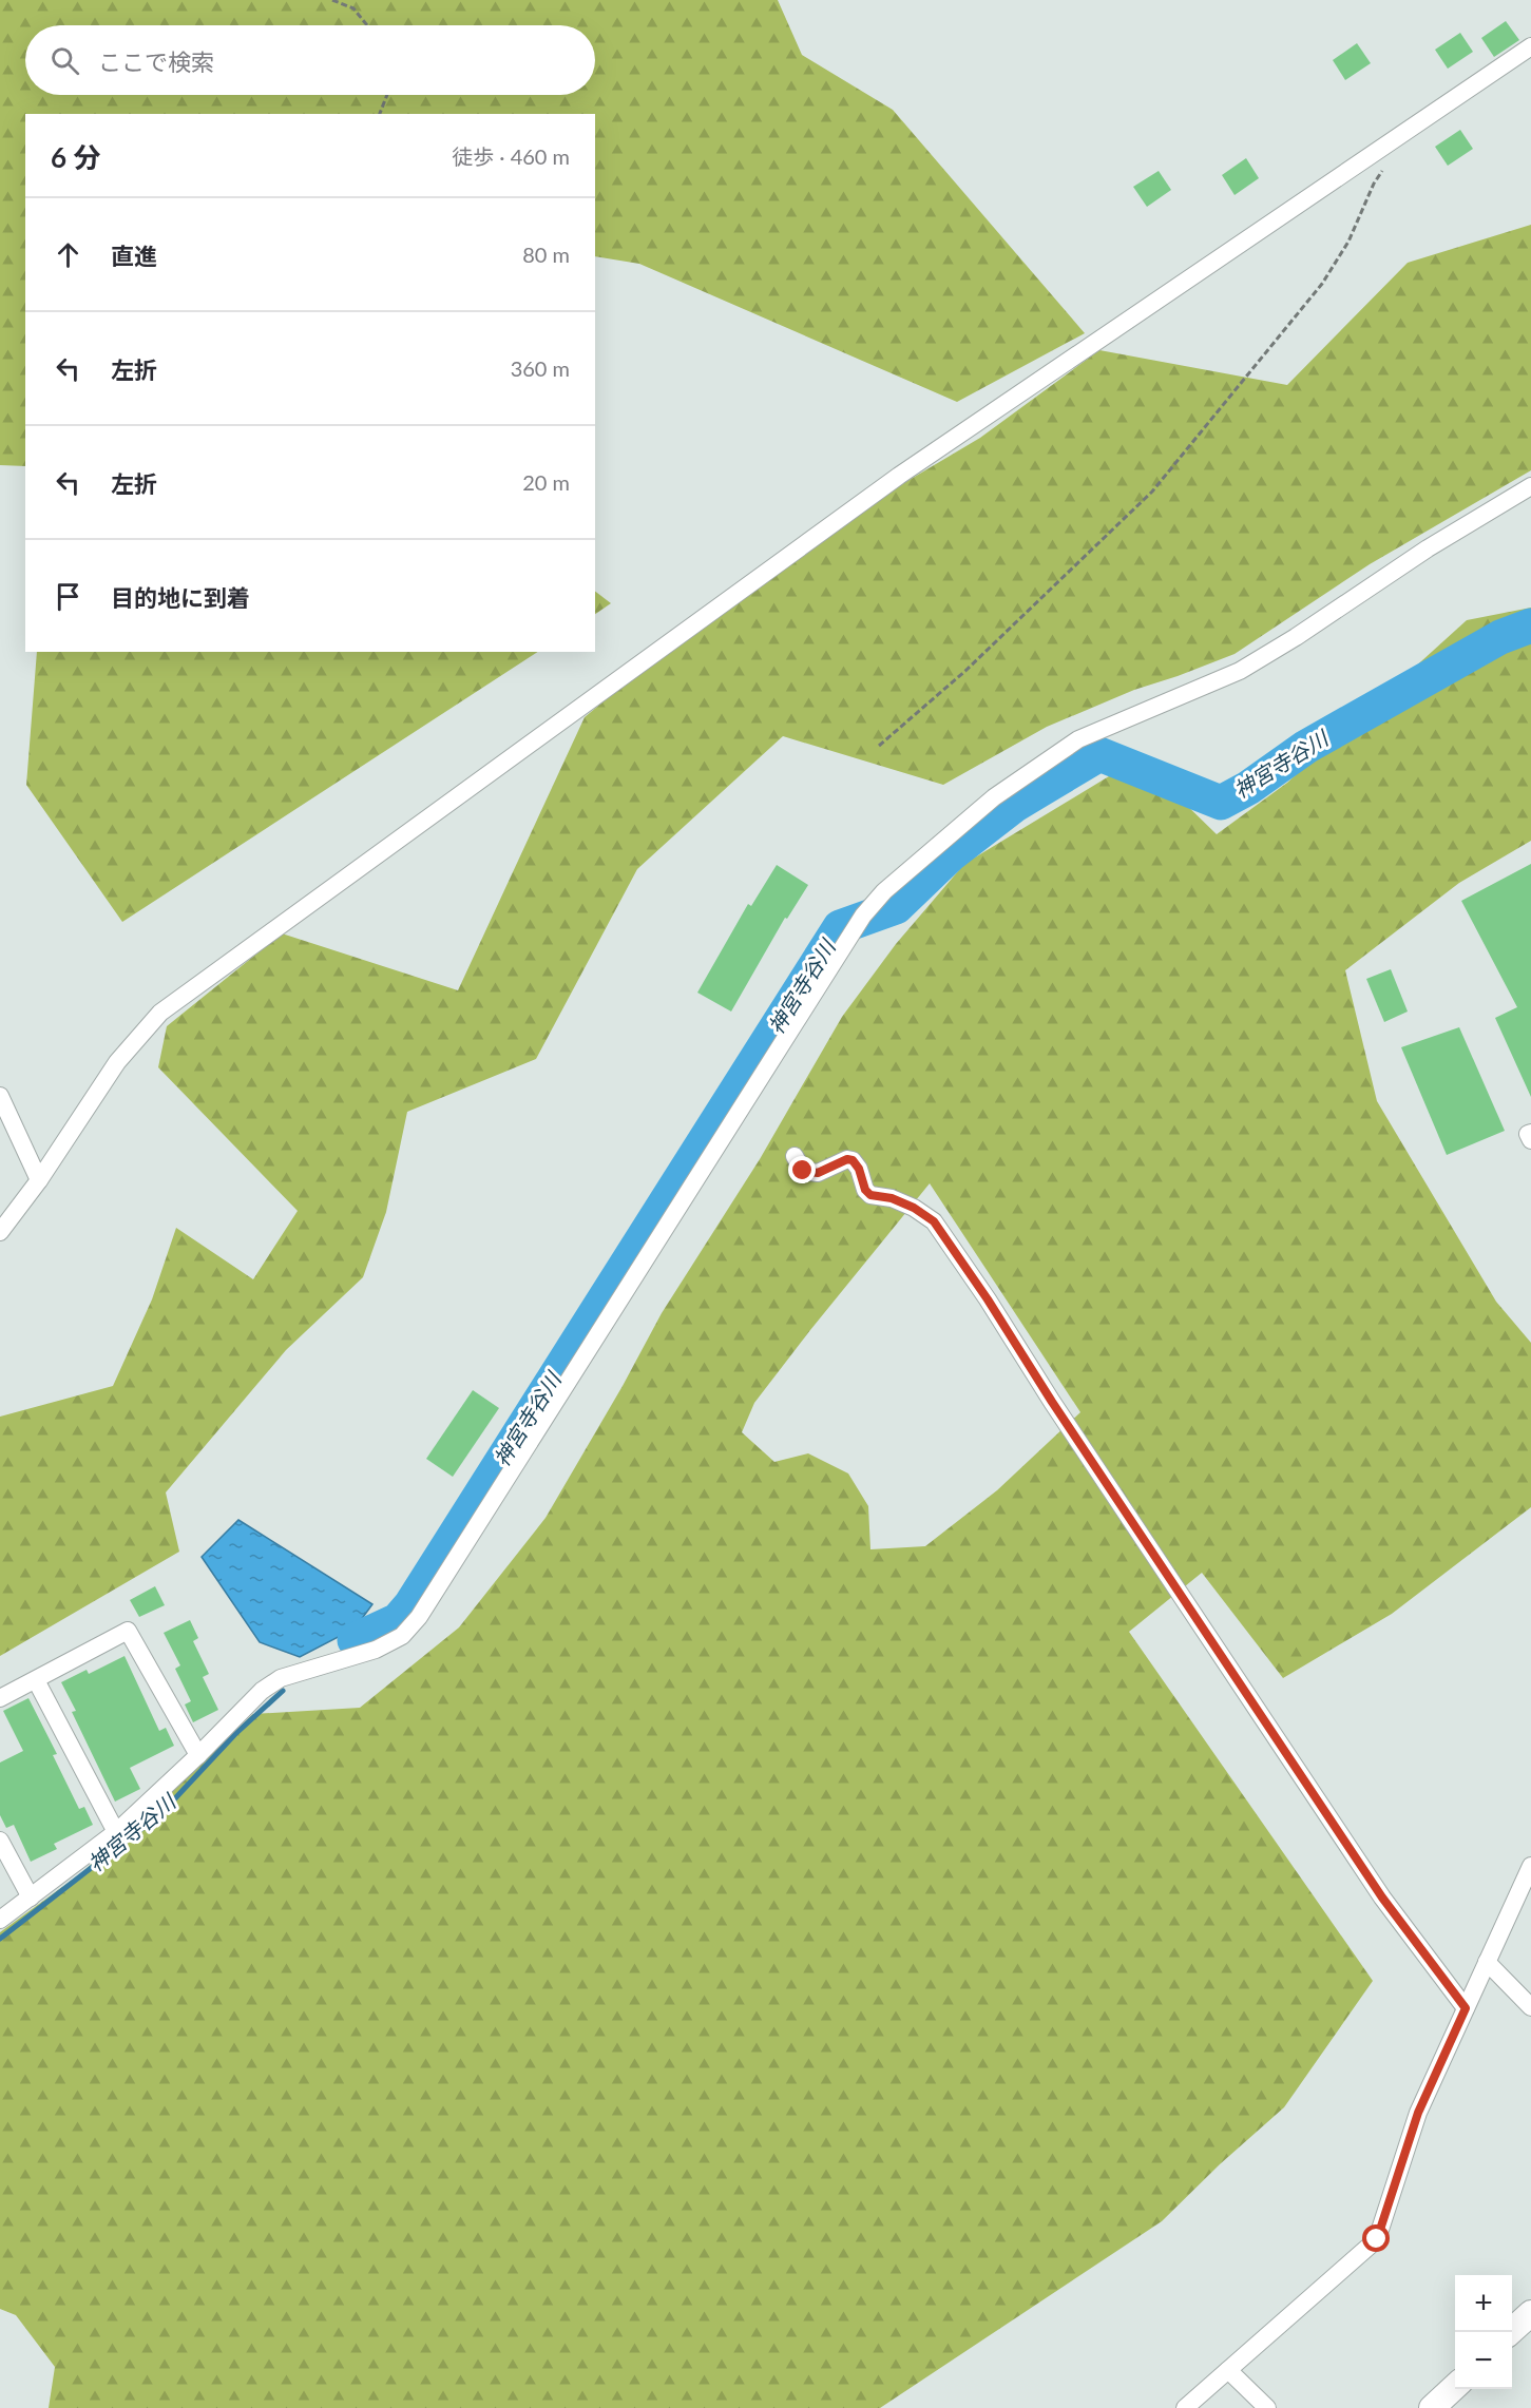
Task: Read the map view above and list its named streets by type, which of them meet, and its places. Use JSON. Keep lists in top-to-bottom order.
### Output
{
  "water": ["神宮寺谷川"],
  "page": {
    "search": "ここで検索",
    "heading": ["6 分", "徒歩 · 460 m"],
    "list": [
      ["直進", "80 m"],
      ["左折", "360 m"],
      ["左折", "20 m"],
      "目的地に到着"
    ],
    "map_buttons": ["+", "−"]
  }
}
